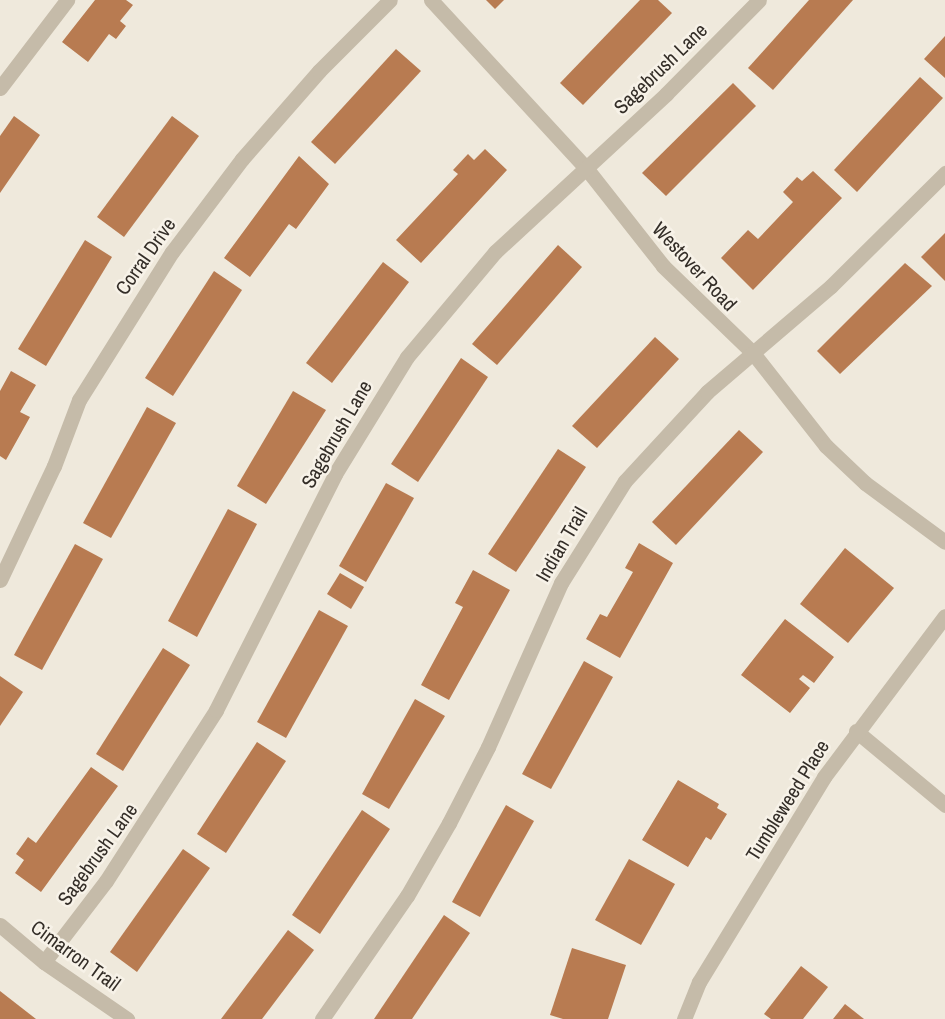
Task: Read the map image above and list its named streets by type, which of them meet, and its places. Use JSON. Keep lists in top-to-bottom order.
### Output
{
  "streets": {
    "street": [
      "Sagebrush Lane",
      "Corral Drive",
      "Westover Road",
      "Indian Trail",
      "Tumbleweed Place",
      "Cimarron Trail"
    ]
  },
  "crossings": [
    ["Sagebrush Lane", "Westover Road"],
    ["Sagebrush Lane", "Cimarron Trail"],
    ["Westover Road", "Indian Trail"]
  ]
}
